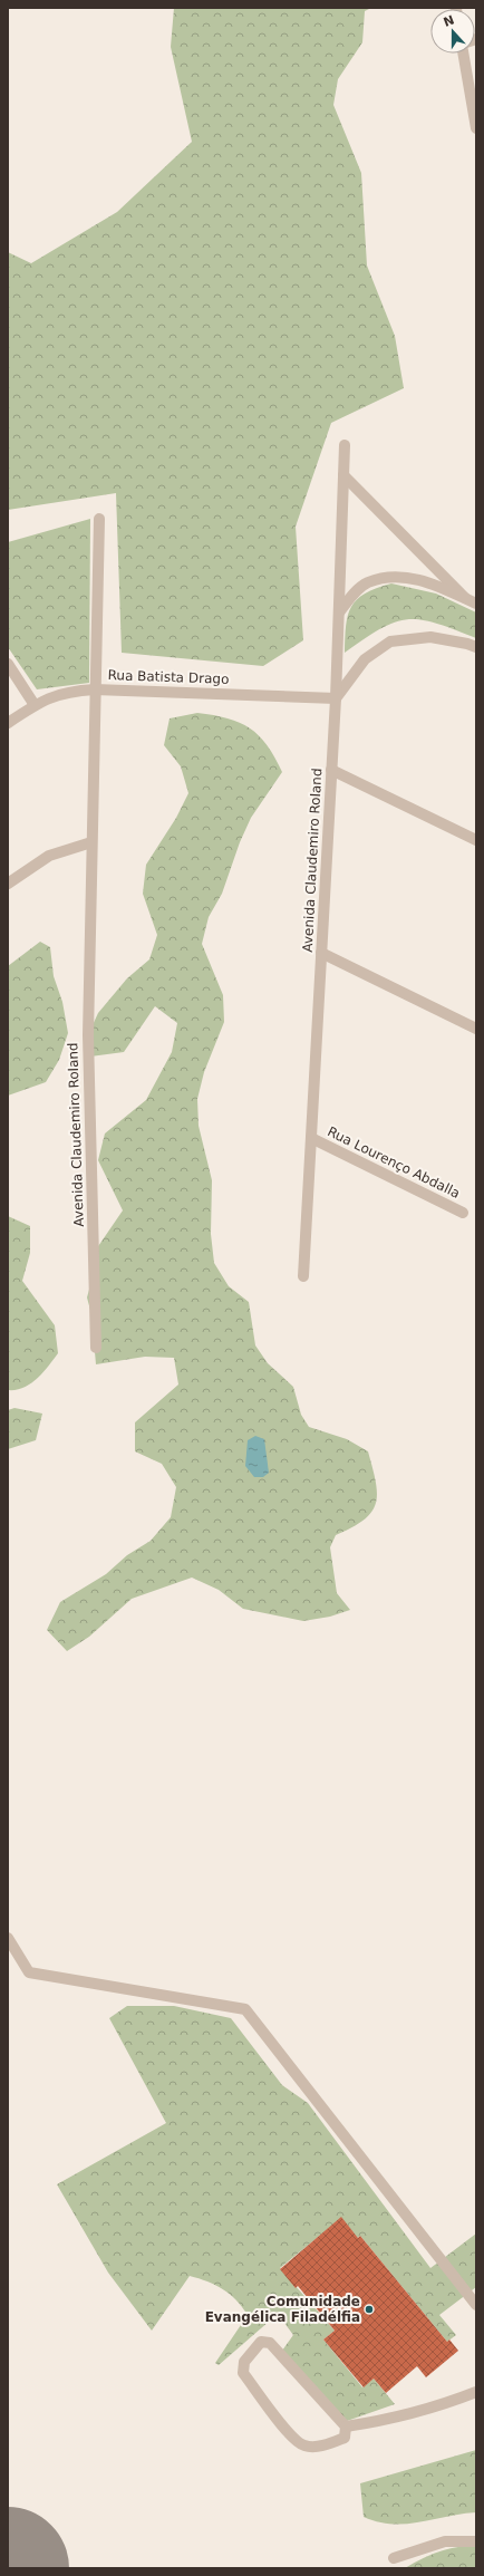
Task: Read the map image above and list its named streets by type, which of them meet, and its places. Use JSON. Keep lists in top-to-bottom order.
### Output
{
  "streets": {
    "street": ["Rua Batista Drago", "Avenida Claudemiro Roland", "Rua Lourenço Abdalla"]
  },
  "crossings": [
    ["Rua Batista Drago", "Avenida Claudemiro Roland"],
    ["Avenida Claudemiro Roland", "Rua Lourenço Abdalla"]
  ],
  "places": ["Comunidade Evangélica Filadélfia"],
  "north": "top"
}
